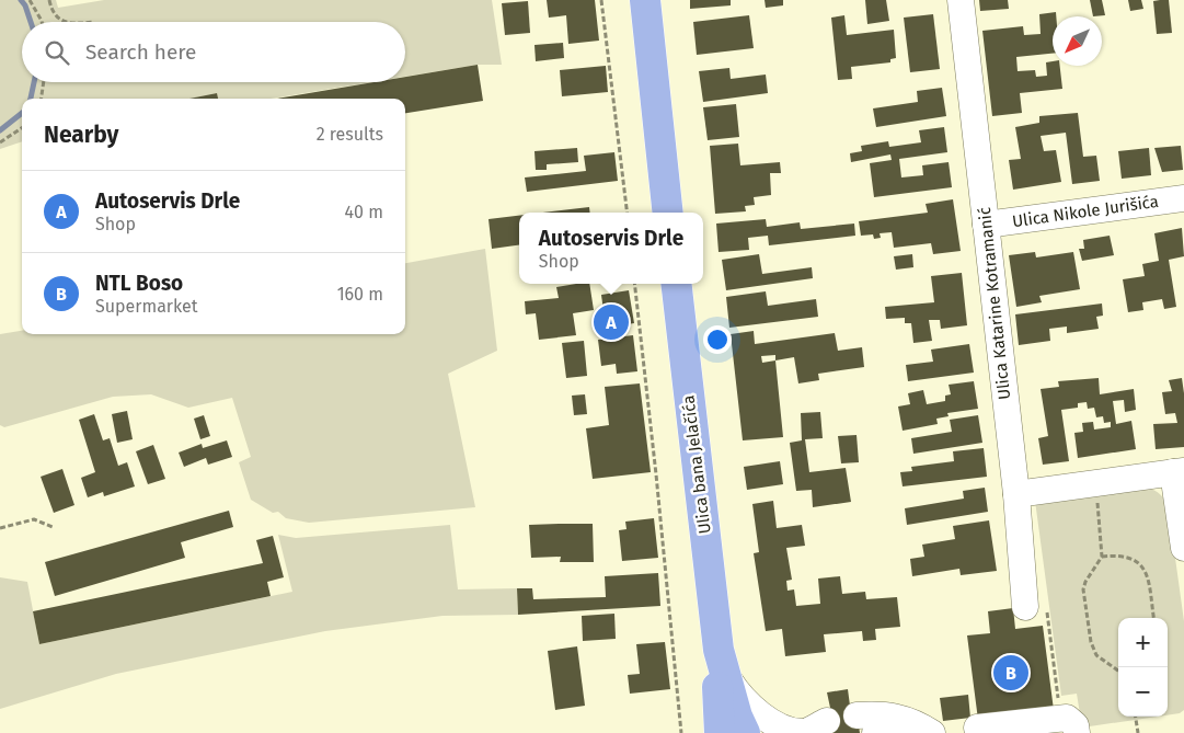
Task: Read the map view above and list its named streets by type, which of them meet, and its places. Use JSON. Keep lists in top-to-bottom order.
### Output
{
  "streets": {
    "main road": ["Ulica bana Jelačića"],
    "street": ["Ulica Nikole Jurišića", "Ulica Katarine Kotramanić"]
  },
  "crossings": [
    ["Ulica Nikole Jurišića", "Ulica Katarine Kotramanić"]
  ],
  "north": "bottom left",
  "page": {
    "search": "Search here",
    "heading": ["Nearby", "2 results"],
    "list": [
      {
        "mark": "A",
        "name": "Autoservis Drle",
        "note": "Shop",
        "value": "40 m"
      },
      {
        "mark": "B",
        "name": "NTL Boso",
        "note": "Supermarket",
        "value": "160 m"
      }
    ],
    "popup": ["Autoservis Drle", "Shop"],
    "pins": ["A", "B"],
    "map_buttons": ["+", "−"]
  }
}
